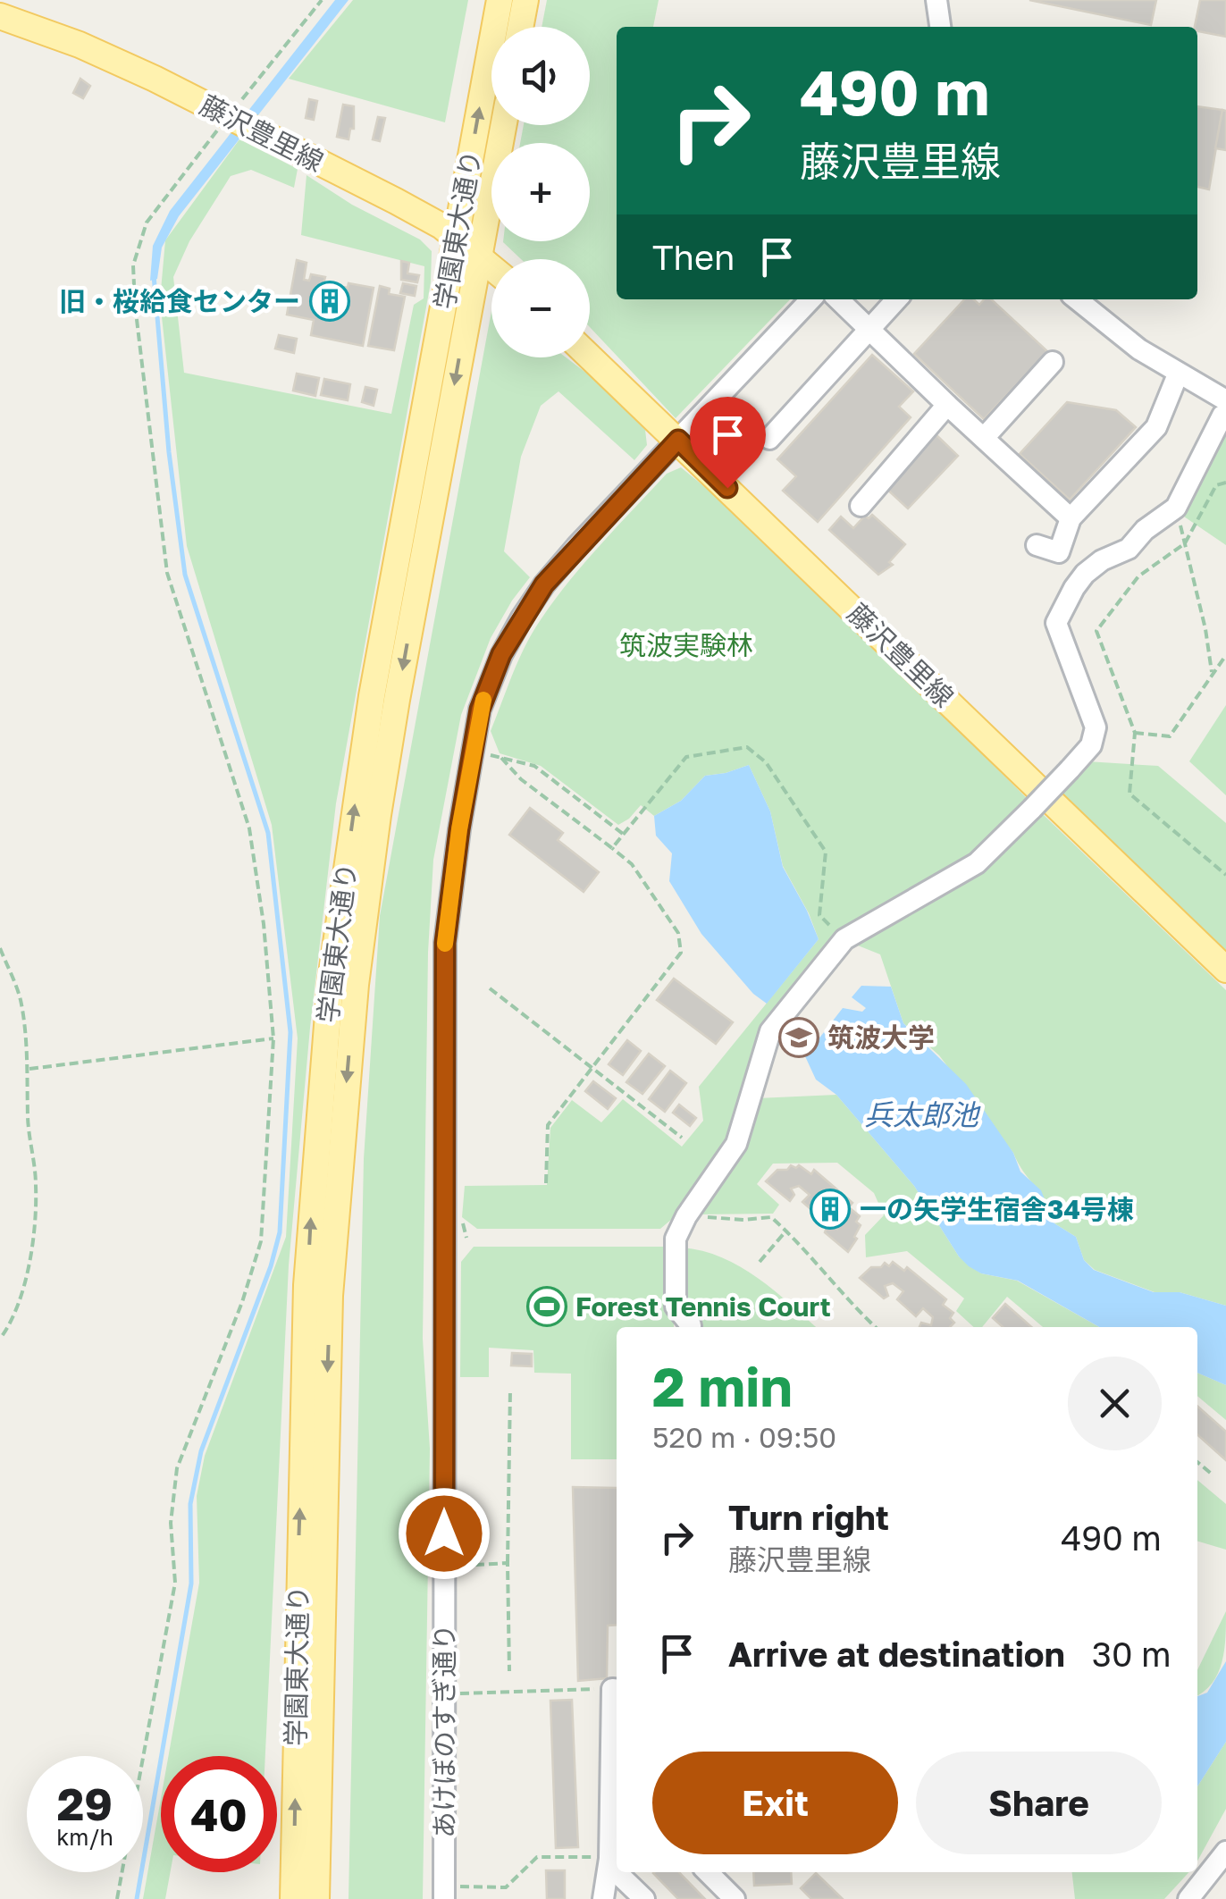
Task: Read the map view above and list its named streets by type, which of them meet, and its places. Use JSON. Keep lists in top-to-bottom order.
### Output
{
  "streets": {
    "main road": ["藤沢豊里線", "学園東大通り"],
    "street": ["あけぼのすぎ通り"]
  },
  "crossings": [
    ["藤沢豊里線", "学園東大通り"],
    ["藤沢豊里線", "あけぼのすぎ通り"]
  ],
  "water": ["兵太郎池"],
  "parks": ["筑波実験林"],
  "places": {
    "building": ["旧・桜給食センター", "一の矢学生宿舎34号棟"],
    "school or university": ["筑波大学"],
    "sports": ["Forest Tennis Court"]
  },
  "page": {
    "map_buttons": ["+", "−"],
    "turn": ["490 m", "藤沢豊里線"],
    "then": "Then",
    "heading": ["2 min", "520 m · 09:50"],
    "list": [
      {
        "name": "Turn right",
        "note": "藤沢豊里線",
        "value": "490 m"
      },
      {
        "name": "Arrive at destination",
        "value": "30 m"
      }
    ],
    "buttons": ["Exit", "Share"],
    "speed": "29 km/h",
    "limit": "40"
  }
}
